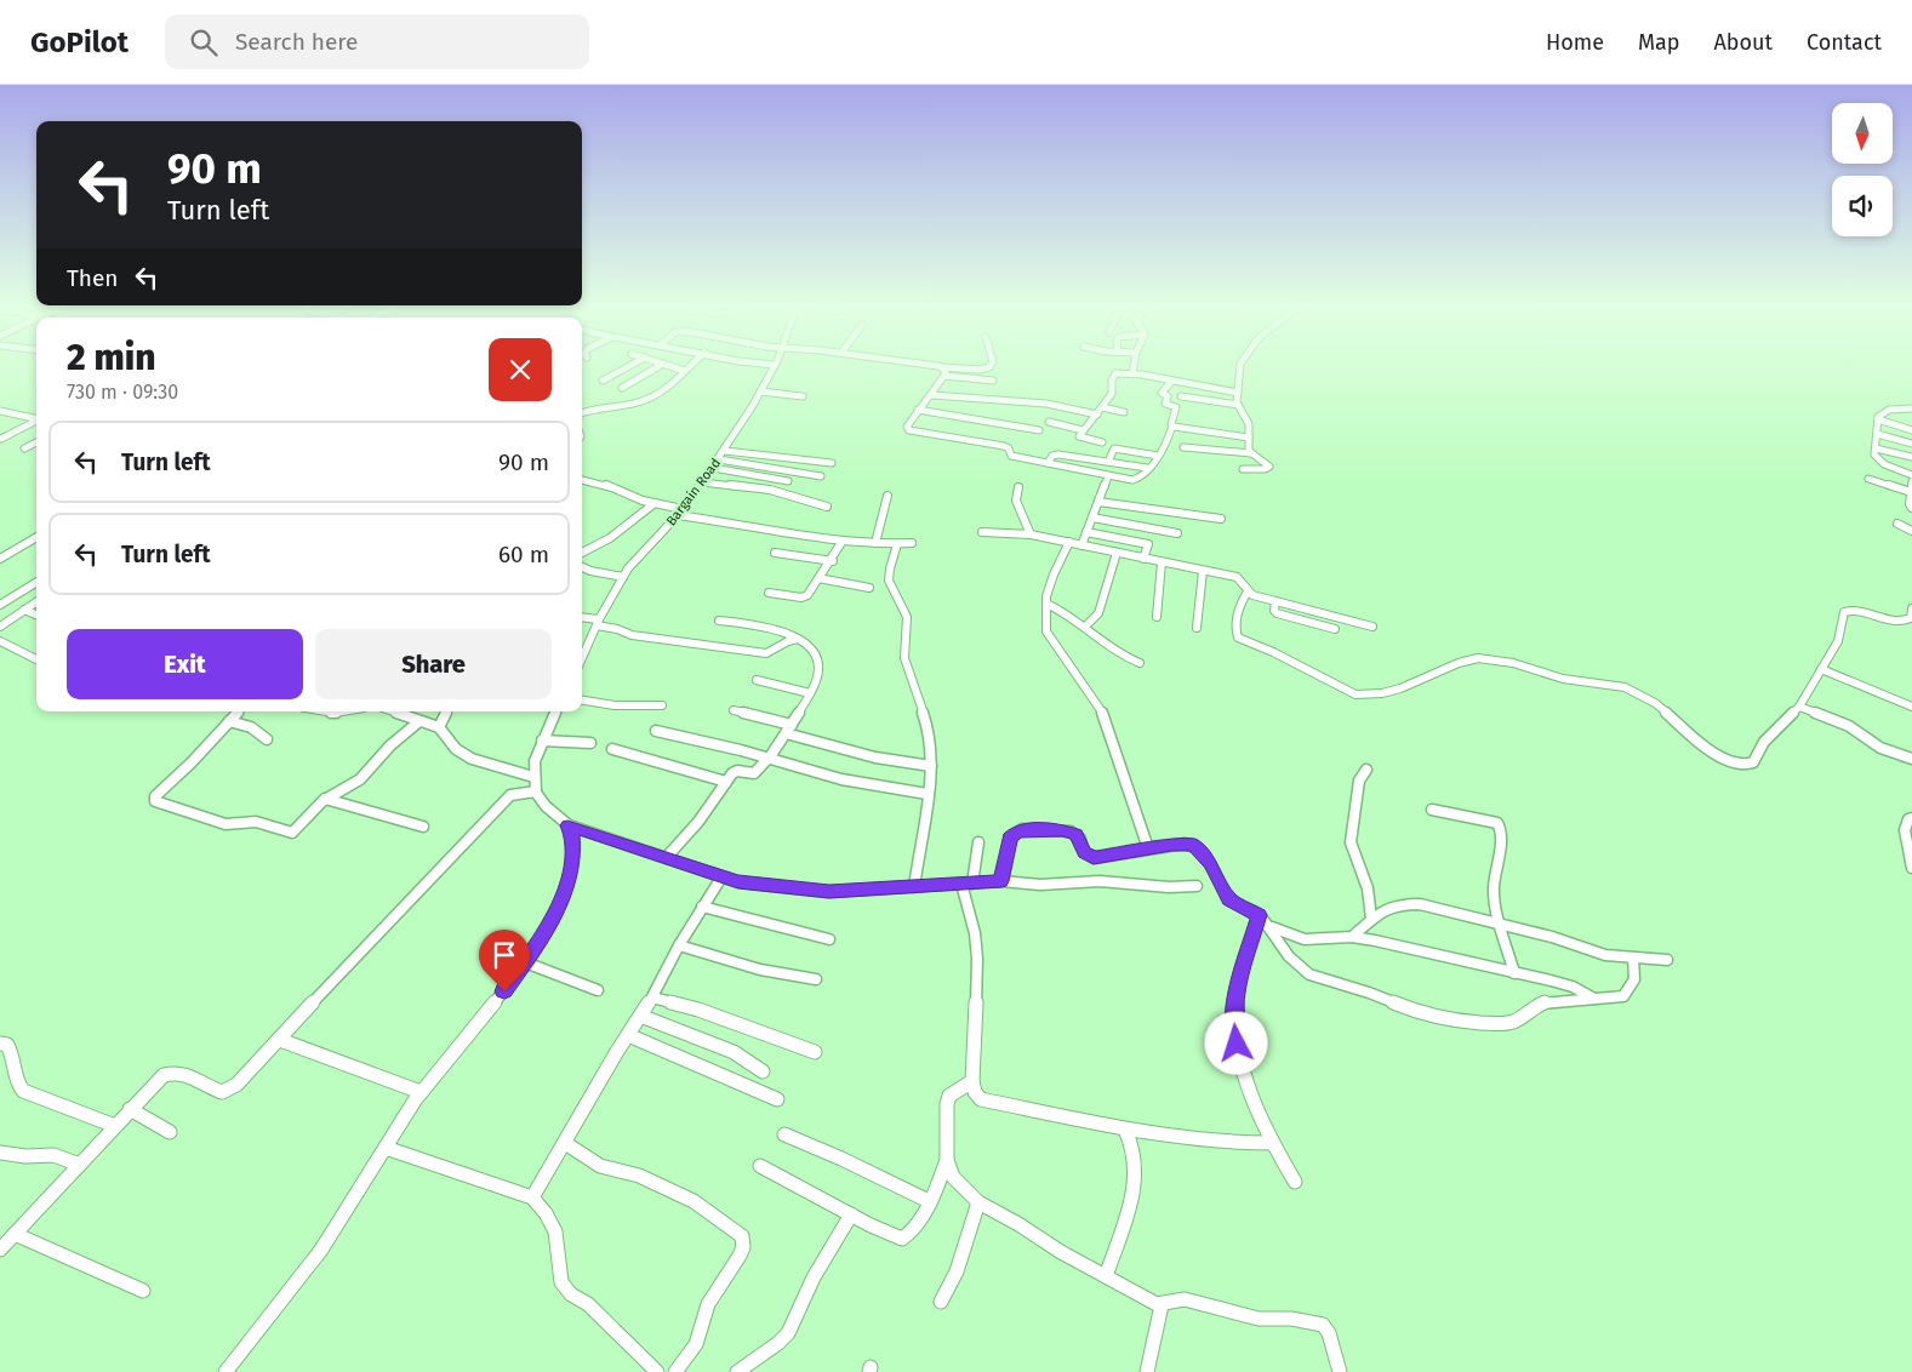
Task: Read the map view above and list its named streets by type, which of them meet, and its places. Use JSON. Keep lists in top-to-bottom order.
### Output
{
  "streets": {
    "street": ["Bargain Road"]
  },
  "north": "bottom",
  "page": {
    "header": "GoPilot",
    "search": "Search here",
    "nav": [
      "Home",
      "Map",
      "About",
      "Contact"
    ],
    "turn": ["90 m", "Turn left"],
    "then": "Then",
    "heading": ["2 min", "730 m · 09:30"],
    "list": [
      {
        "name": "Turn left",
        "value": "90 m"
      },
      {
        "name": "Turn left",
        "value": "60 m"
      }
    ],
    "buttons": ["Exit", "Share"]
  }
}
